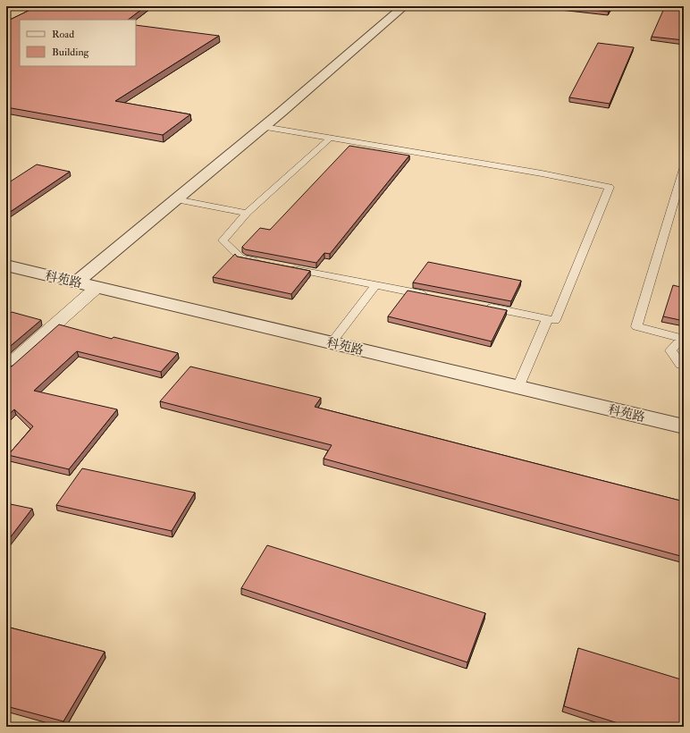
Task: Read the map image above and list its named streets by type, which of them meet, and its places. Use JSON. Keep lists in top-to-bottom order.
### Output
{
  "streets": {
    "street": ["科苑路"]
  },
  "legend": ["Road", "Building"]
}
